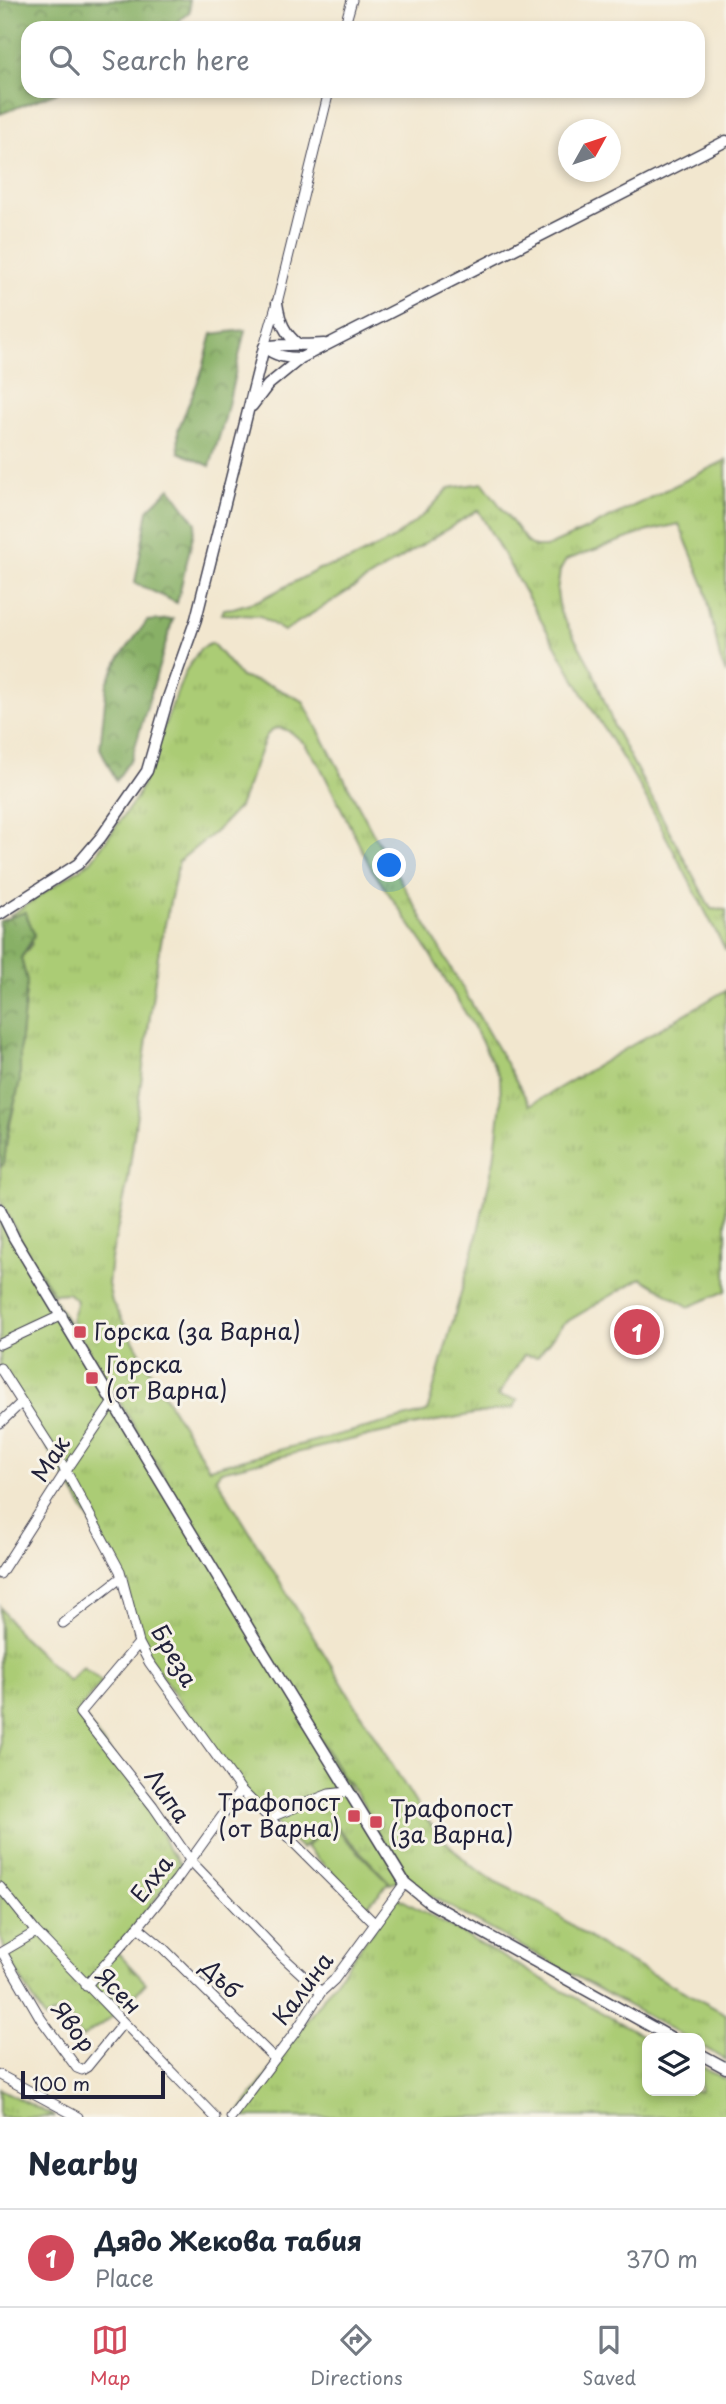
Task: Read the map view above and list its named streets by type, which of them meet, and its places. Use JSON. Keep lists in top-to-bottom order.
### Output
{
  "streets": {
    "street": [
      "Мак",
      "Бреза",
      "Липа",
      "Елха",
      "Дъб",
      "Калина",
      "Ясен",
      "Явор"
    ]
  },
  "crossings": [
    ["Мак", "Бреза"],
    ["Бреза", "Липа"],
    ["Бреза", "Елха"],
    ["Бреза", "Калина"],
    ["Липа", "Елха"],
    ["Липа", "Калина"],
    ["Елха", "Дъб"],
    ["Елха", "Ясен"],
    ["Дъб", "Калина"],
    ["Ясен", "Явор"]
  ],
  "places": {
    "transit": [
      "Горска (за Варна)",
      "Горска (от Варна)",
      "Трафопост (от Варна)",
      "Трафопост (за Варна)"
    ]
  },
  "scale_bar": "100 m",
  "north": "top right",
  "page": {
    "search": "Search here",
    "pins": "1",
    "scale": "100 m",
    "heading": "Nearby",
    "list": [
      {
        "mark": "1",
        "name": "Дядо Жекова табия",
        "note": "Place",
        "value": "370 m"
      }
    ],
    "nav": ["Map", "Directions", "Saved"]
  }
}
